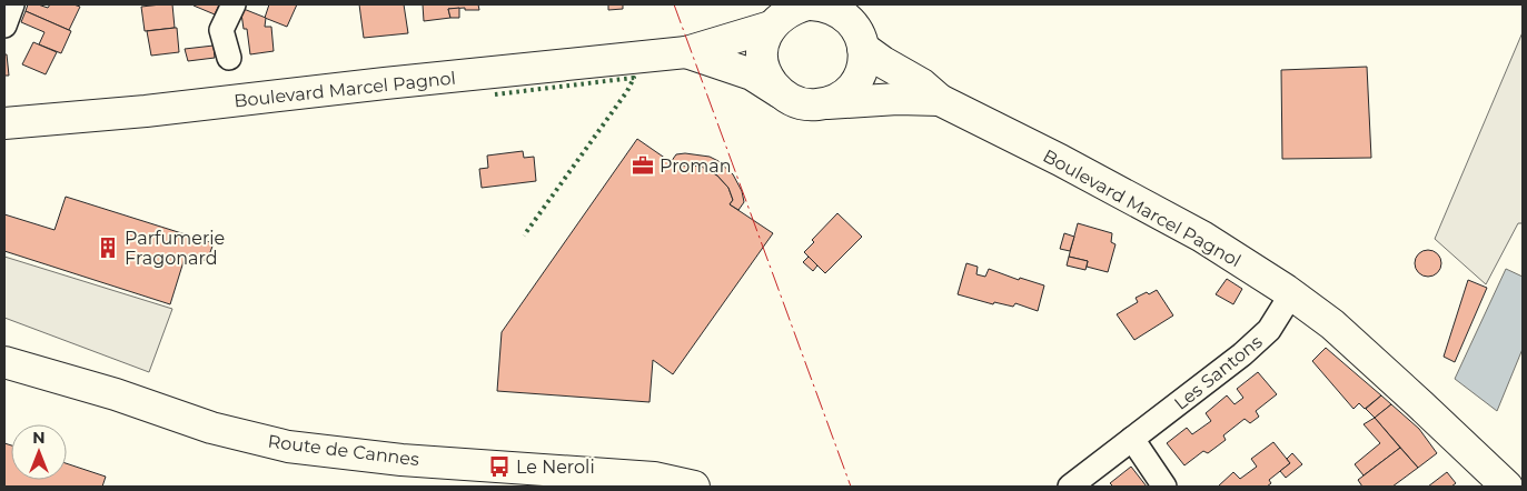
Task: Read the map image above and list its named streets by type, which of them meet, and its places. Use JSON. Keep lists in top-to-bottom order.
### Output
{
  "streets": {
    "street": ["Boulevard Marcel Pagnol", "Les Santons", "Route de Cannes"]
  },
  "crossings": [
    ["Boulevard Marcel Pagnol", "Les Santons"]
  ],
  "places": {
    "office": ["Proman"],
    "building": ["Parfumerie Fragonard"],
    "bus stop": ["Le Neroli"]
  },
  "north": "top"
}
